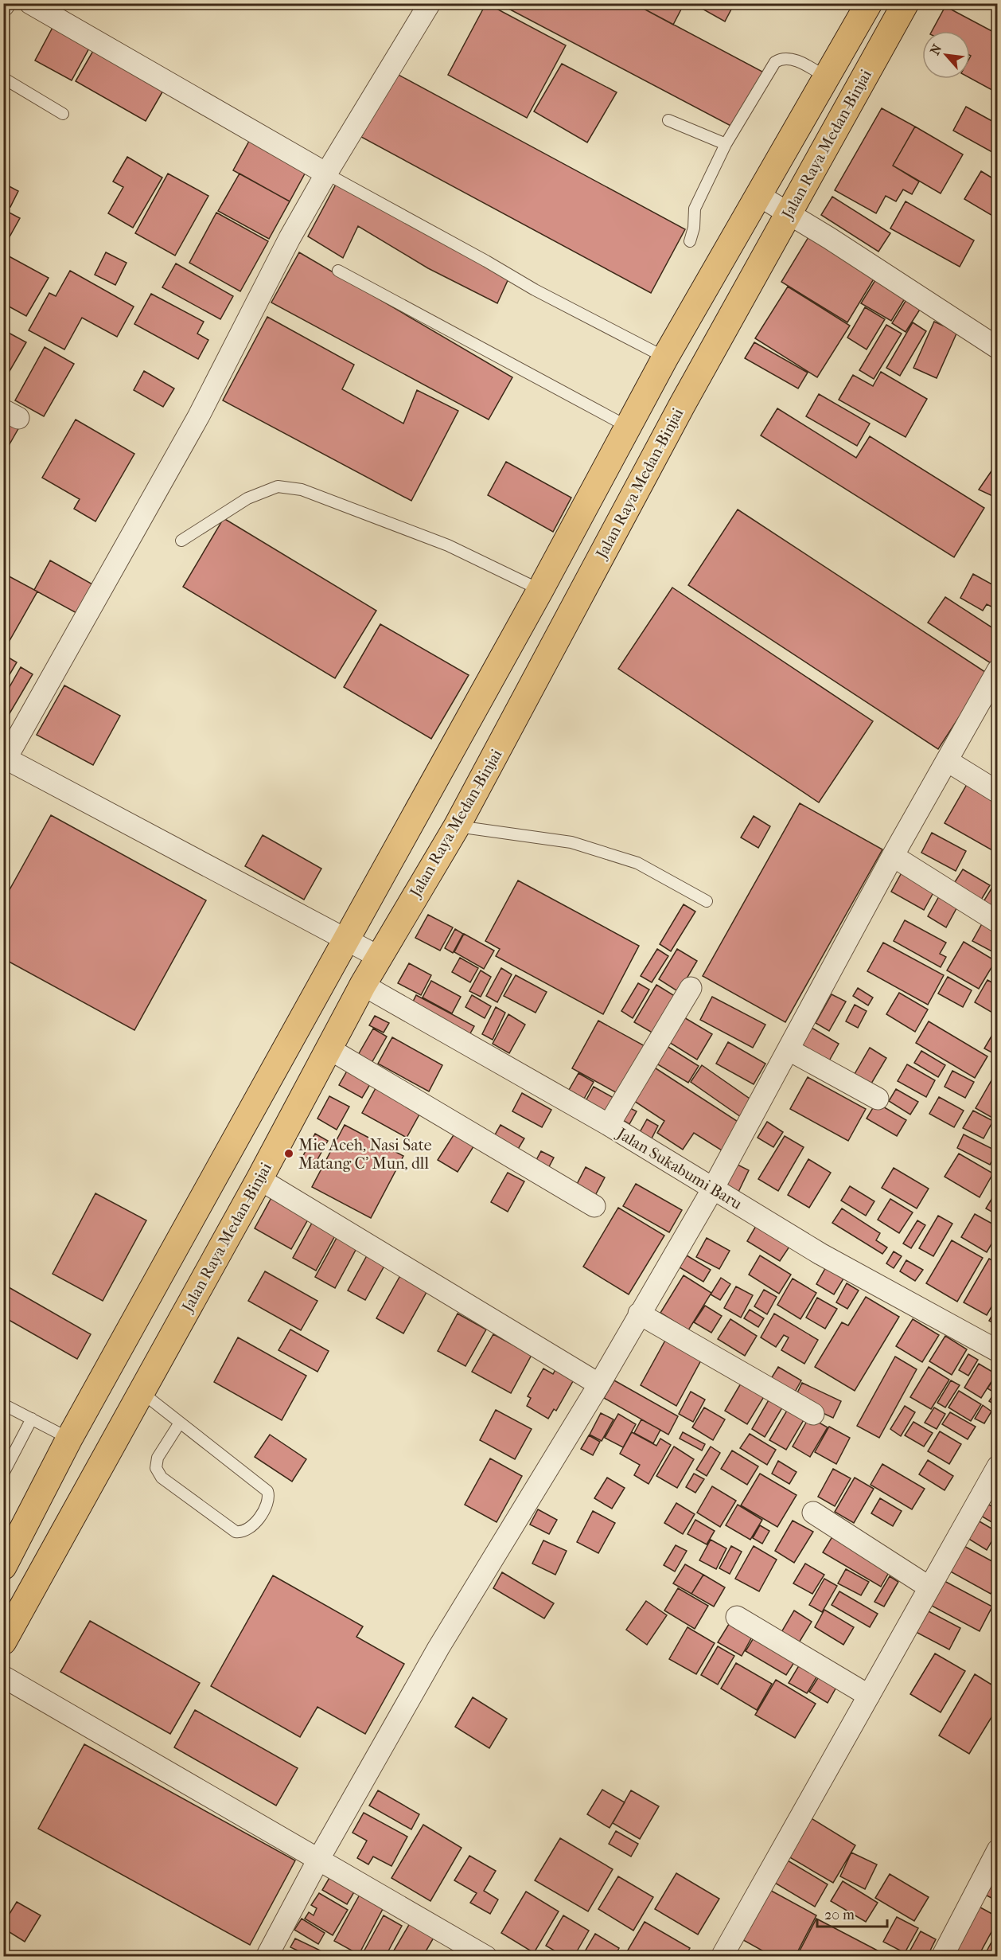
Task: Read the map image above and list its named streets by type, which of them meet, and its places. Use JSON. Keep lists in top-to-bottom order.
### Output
{
  "streets": {
    "highway": ["Jalan Raya Medan-Binjai"],
    "street": ["Jalan Sukabumi Baru"]
  },
  "crossings": [
    ["Jalan Raya Medan-Binjai", "Jalan Sukabumi Baru"]
  ],
  "places": ["Mie Aceh, Nasi Sate Matang C' Mun, dll"],
  "scale_bar": "20 m",
  "north": "top left"
}
